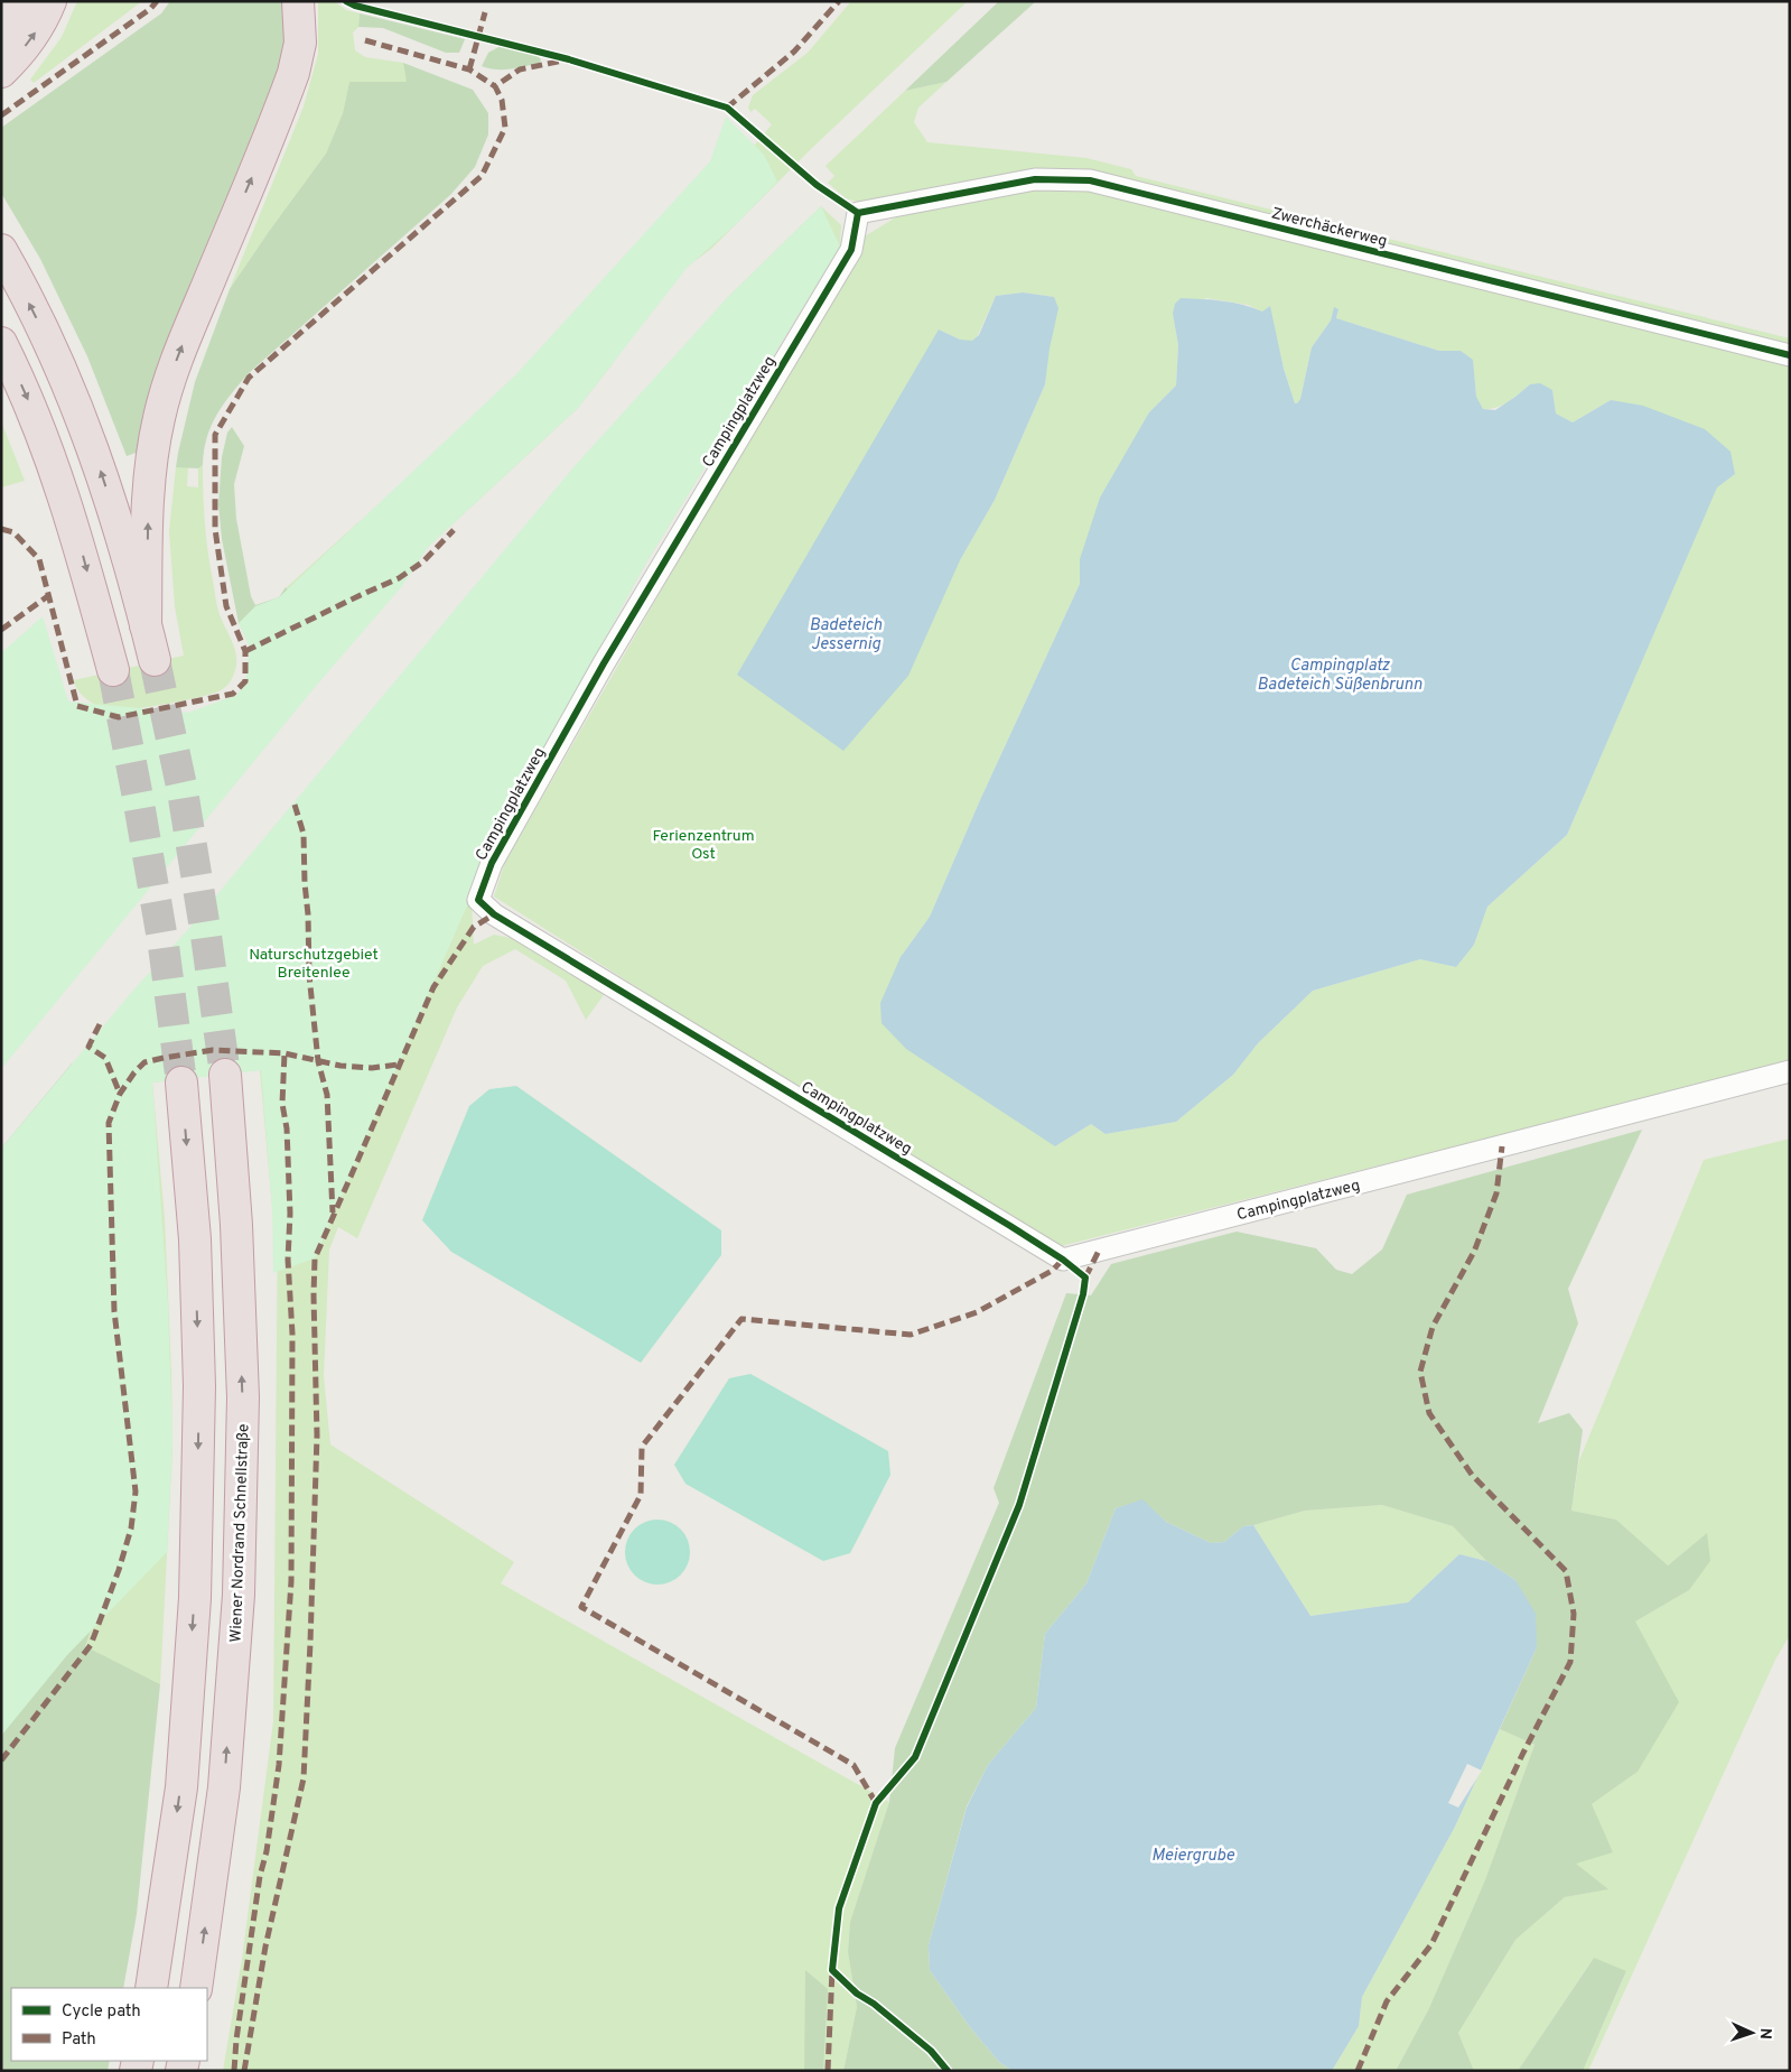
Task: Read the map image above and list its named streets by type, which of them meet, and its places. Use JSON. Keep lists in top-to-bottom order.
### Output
{
  "streets": {
    "highway": ["Wiener Nordrand Schnellstraße"],
    "street": ["Zwerchäckerweg", "Campingplatzweg"]
  },
  "crossings": [
    ["Zwerchäckerweg", "Campingplatzweg"]
  ],
  "water": ["Badeteich Jessernig", "Campingplatz Badeteich Süßenbrunn", "Meiergrube"],
  "parks": ["Ferienzentrum Ost", "Naturschutzgebiet Breitenlee"],
  "legend": ["Cycle path", "Path"],
  "north": "right"
}
